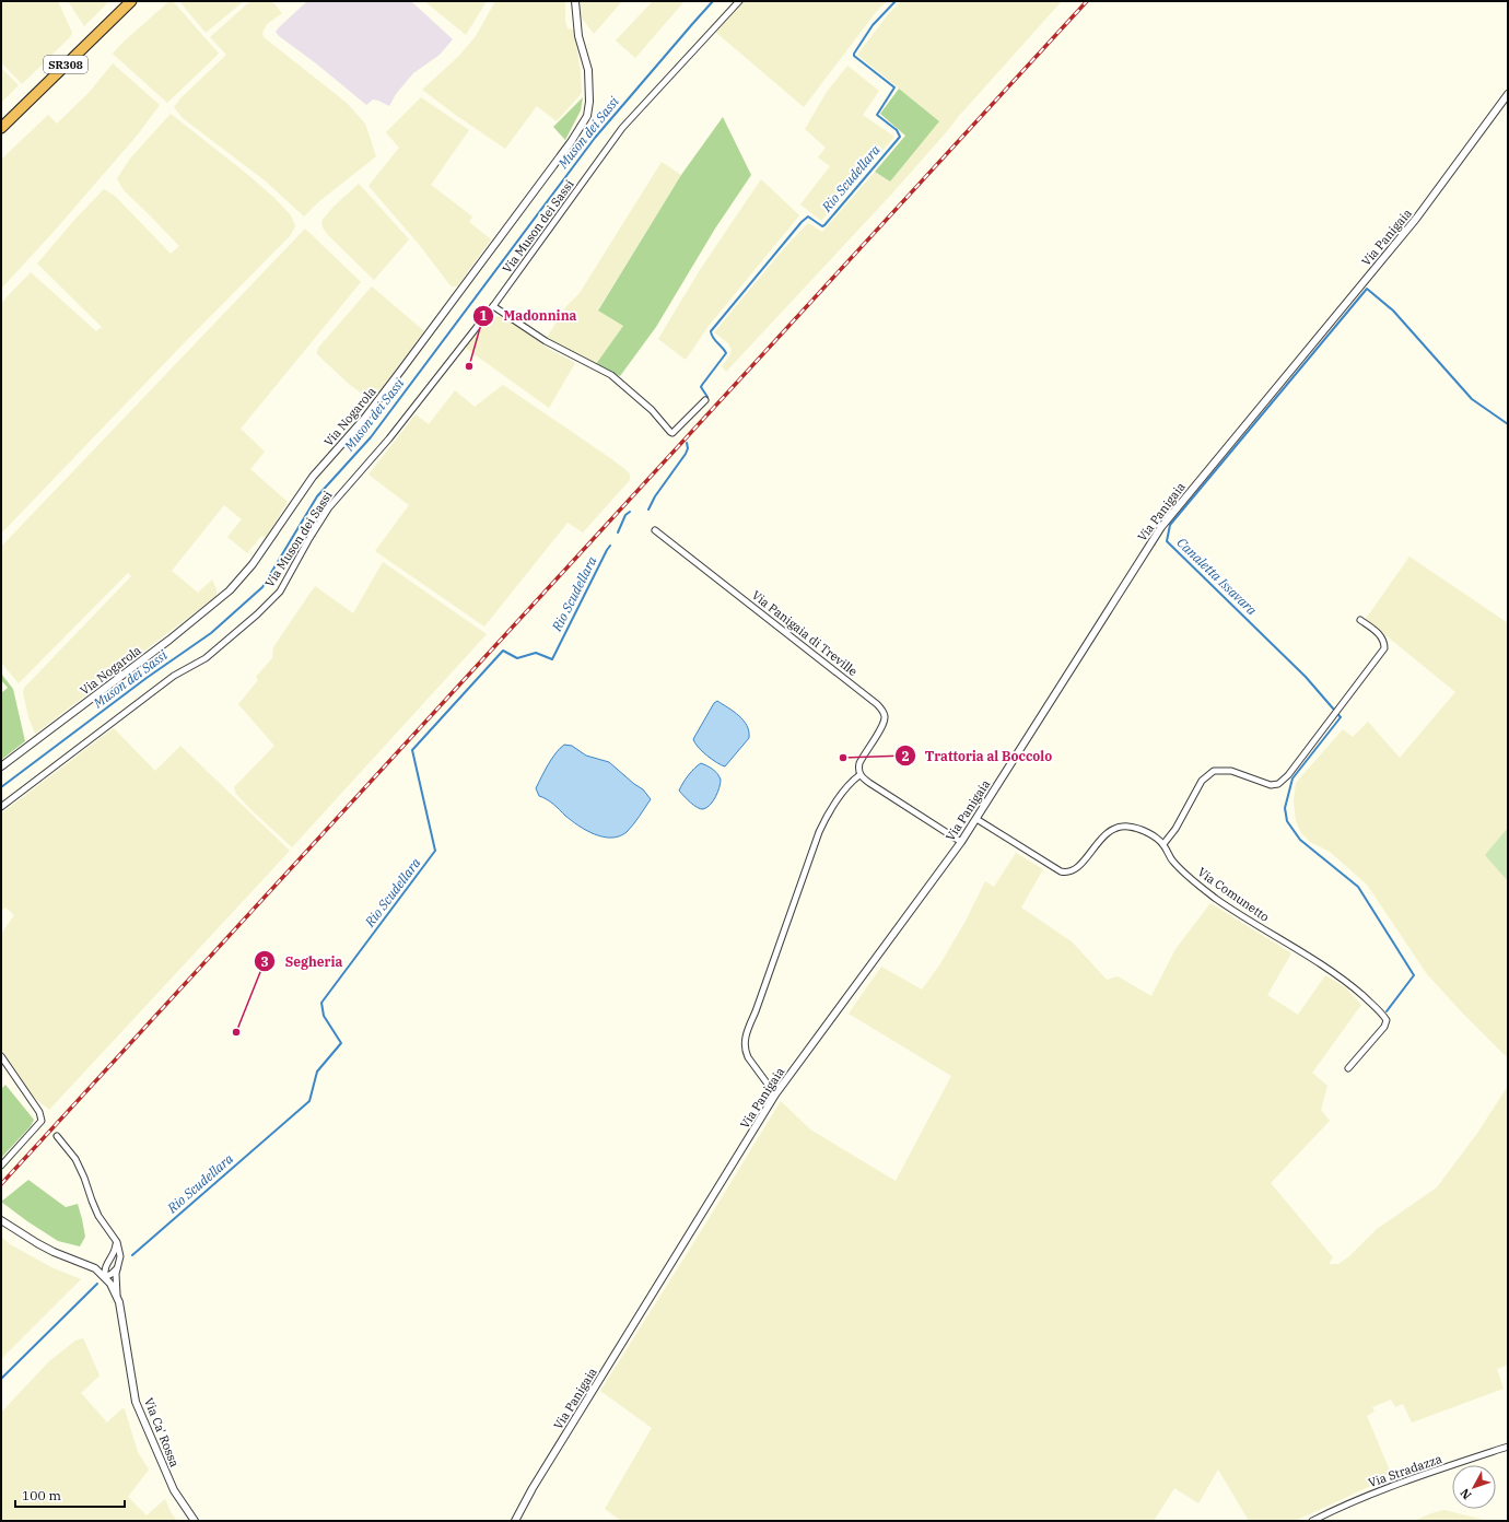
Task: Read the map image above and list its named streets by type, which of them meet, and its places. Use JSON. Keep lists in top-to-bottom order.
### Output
{
  "streets": {
    "highway": ["SR308"],
    "street": [
      "Via Muson dei Sassi",
      "Via Panigaia",
      "Via Nogarola",
      "Via Panigaia di Treville",
      "Via Comunetto",
      "Via Ca' Rossa",
      "Via Stradazza"
    ]
  },
  "crossings": [
    ["Via Panigaia", "Via Panigaia di Treville"],
    ["Via Panigaia", "Via Comunetto"]
  ],
  "water": ["Muson dei Sassi", "Rio Scudellara", "Canaletta Issavara"],
  "places": ["Madonnina", "Trattoria al Boccolo", "Segheria"],
  "scale_bar": "100 m",
  "north": "bottom left"
}
